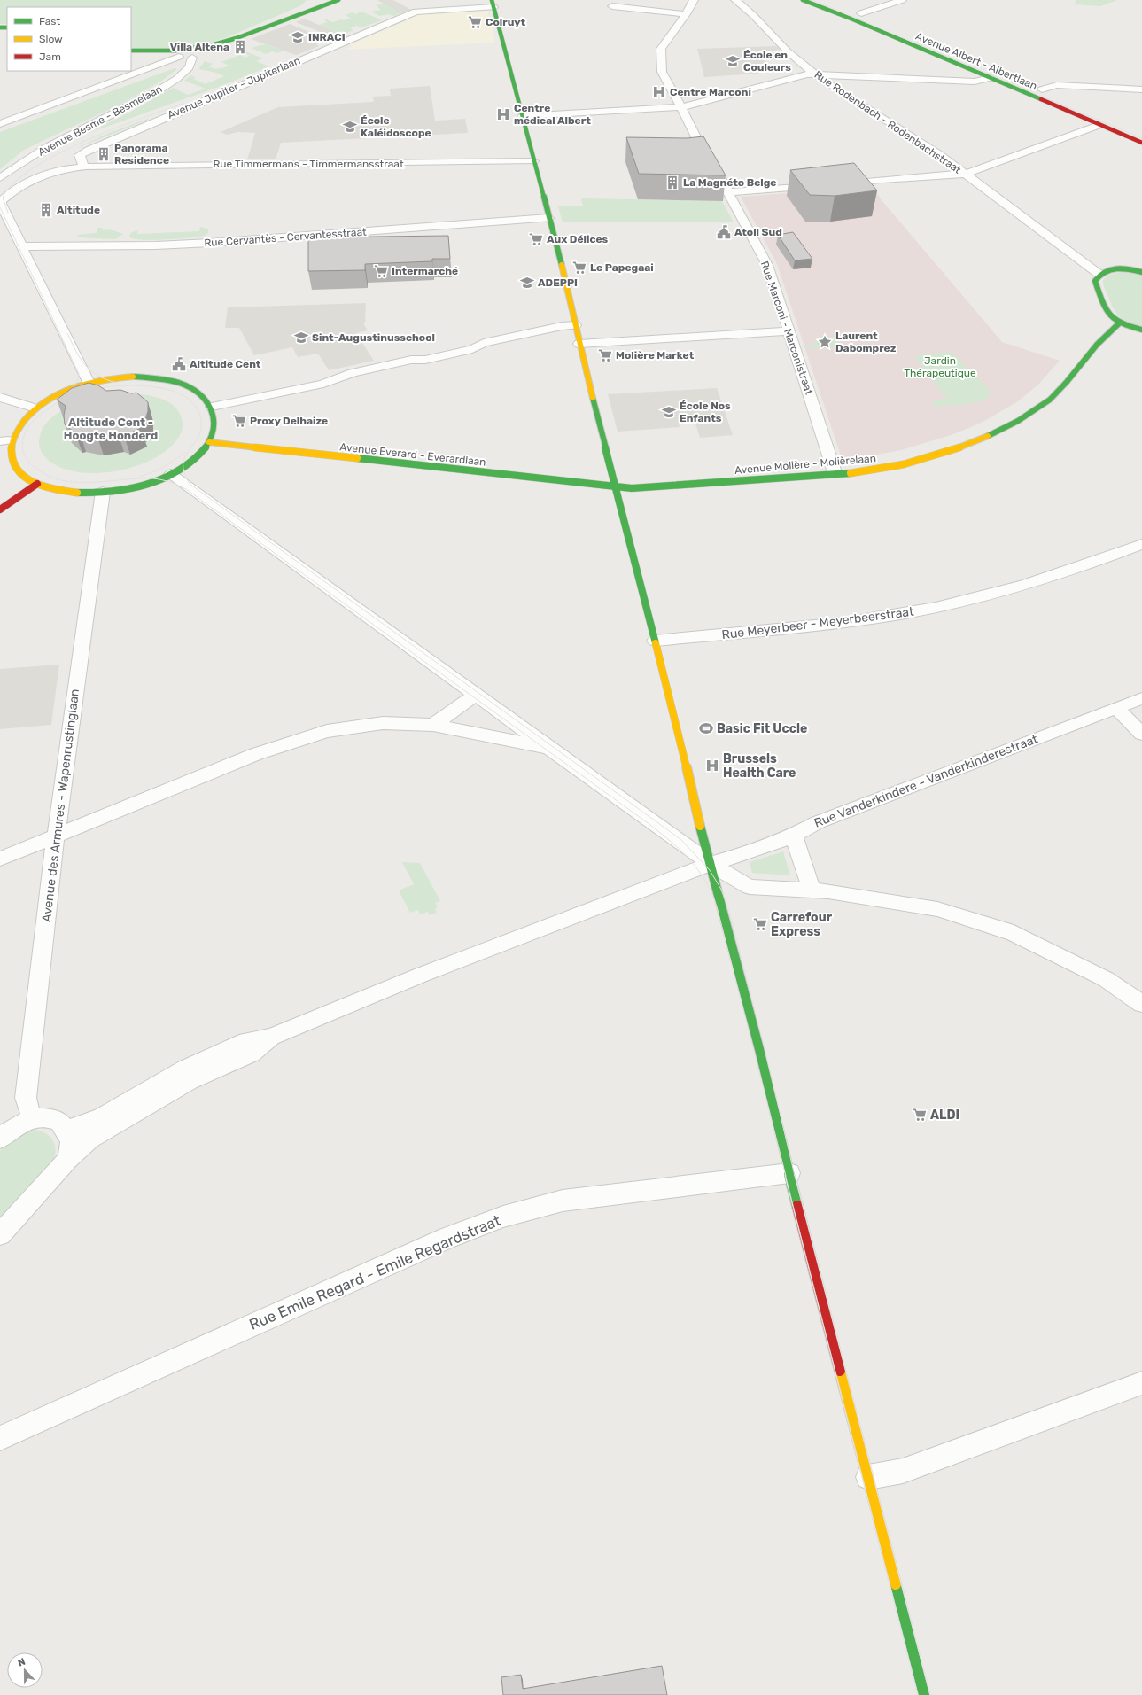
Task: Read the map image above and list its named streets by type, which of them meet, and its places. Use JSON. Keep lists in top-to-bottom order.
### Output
{
  "streets": {
    "main road": [
      "Avenue Albert - Albertlaan",
      "Avenue Besme - Besmelaan",
      "Avenue Everard - Everardlaan",
      "Avenue Molière - Molièrelaan"
    ],
    "street": [
      "Avenue Jupiter - Jupiterlaan",
      "Rue Rodenbach - Rodenbachstraat",
      "Rue Timmermans - Timmermansstraat",
      "Rue Cervantès - Cervantesstraat",
      "Rue Marconi - Marconistraat",
      "Rue Meyerbeer - Meyerbeerstraat",
      "Rue Vanderkindere - Vanderkinderestraat",
      "Avenue des Armures - Wapenrustinglaan",
      "Rue Emile Regard - Emile Regardstraat"
    ]
  },
  "crossings": [
    ["Avenue Jupiter - Jupiterlaan", "Rue Timmermans - Timmermansstraat"],
    ["Rue Marconi - Marconistraat", "Avenue Molière - Molièrelaan"],
    ["Avenue Everard - Everardlaan", "Avenue Molière - Molièrelaan"]
  ],
  "districts": ["Altitude Cent - Hoogte Honderd"],
  "parks": ["Jardin Thérapeutique"],
  "places": {
    "supermarket": [
      "Colruyt",
      "Aux Délices",
      "Le Papegaai",
      "Intermarché",
      "Molière Market",
      "Proxy Delhaize",
      "Carrefour Express",
      "ALDI"
    ],
    "school or university": [
      "INRACI",
      "École en Couleurs",
      "École Kaléidoscope",
      "ADEPPI",
      "Sint-Augustinusschool",
      "École Nos Enfants"
    ],
    "building": [
      "Villa Altena",
      "Panorama Residence",
      "La Magnéto Belge",
      "Altitude"
    ],
    "hospital": ["Centre Marconi", "Centre médical Albert", "Brussels Health Care"],
    "public building": ["Atoll Sud", "Altitude Cent"],
    "place": ["Laurent Dabomprez"],
    "sports": ["Basic Fit Uccle"]
  },
  "legend": ["Fast", "Slow", "Jam"],
  "north": "top"
}
